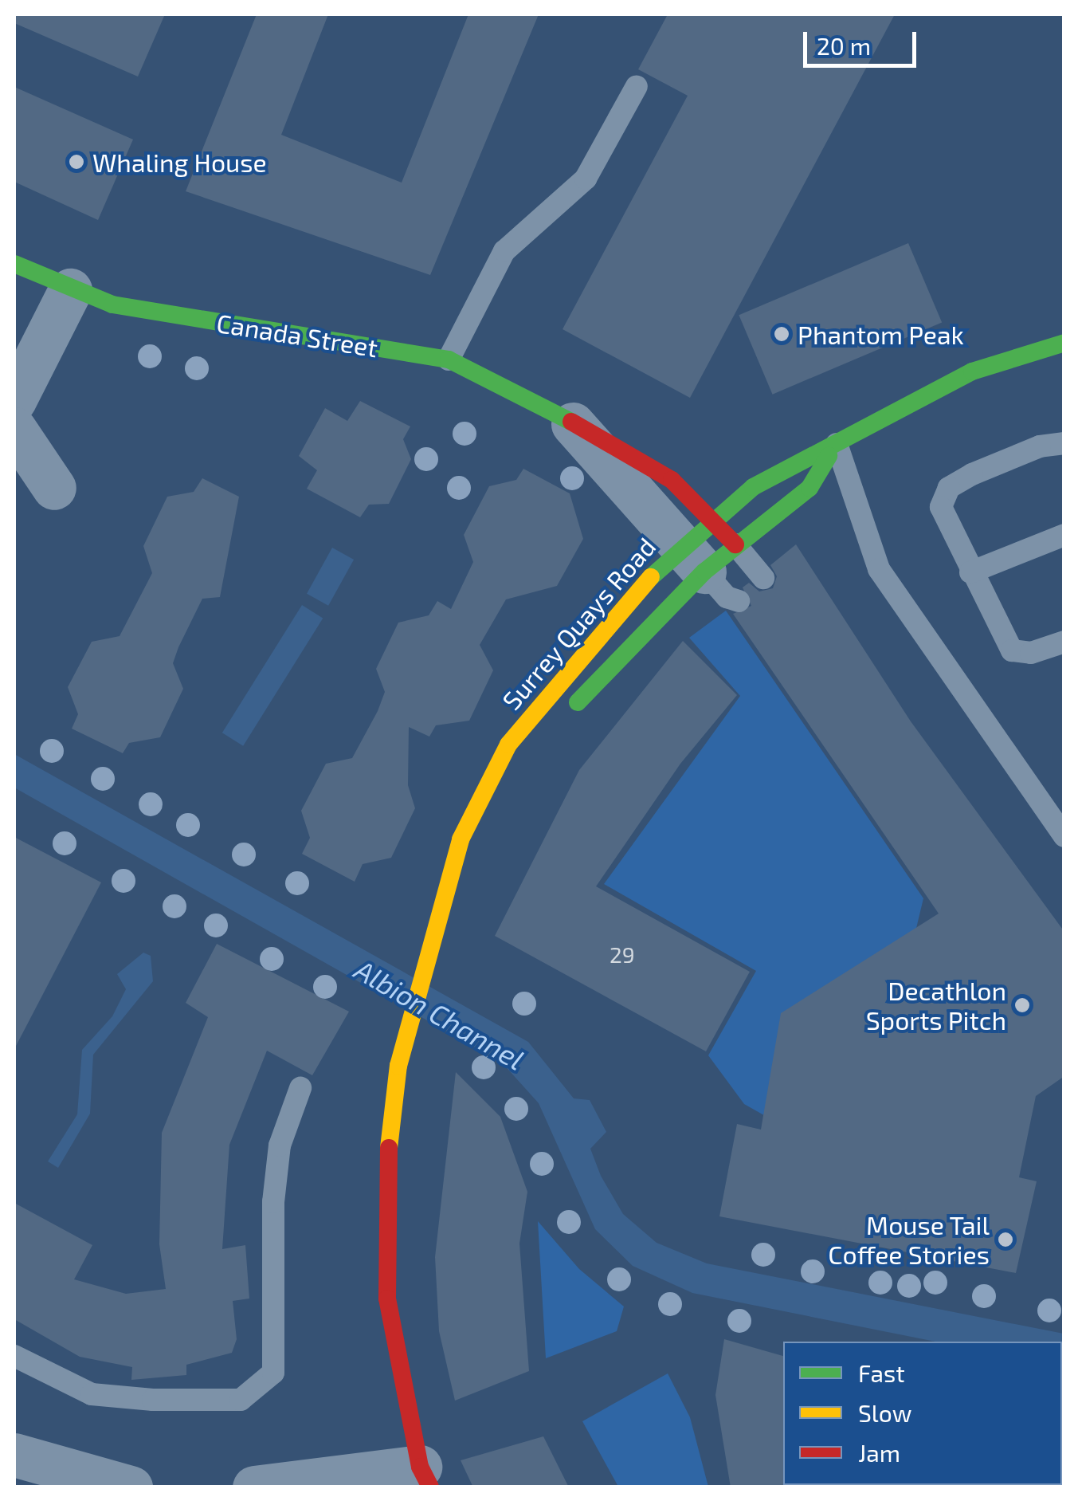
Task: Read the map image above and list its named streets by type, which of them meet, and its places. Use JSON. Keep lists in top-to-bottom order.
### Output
{
  "streets": {
    "street": ["Canada Street", "Surrey Quays Road"]
  },
  "crossings": [
    ["Canada Street", "Surrey Quays Road"]
  ],
  "water": ["Albion Channel"],
  "places": [
    "Whaling House",
    "Phantom Peak",
    "Decathlon Sports Pitch",
    "Mouse Tail Coffee Stories"
  ],
  "house_numbers": ["29"],
  "legend": ["Fast", "Slow", "Jam"],
  "scale_bar": "20 m"
}
